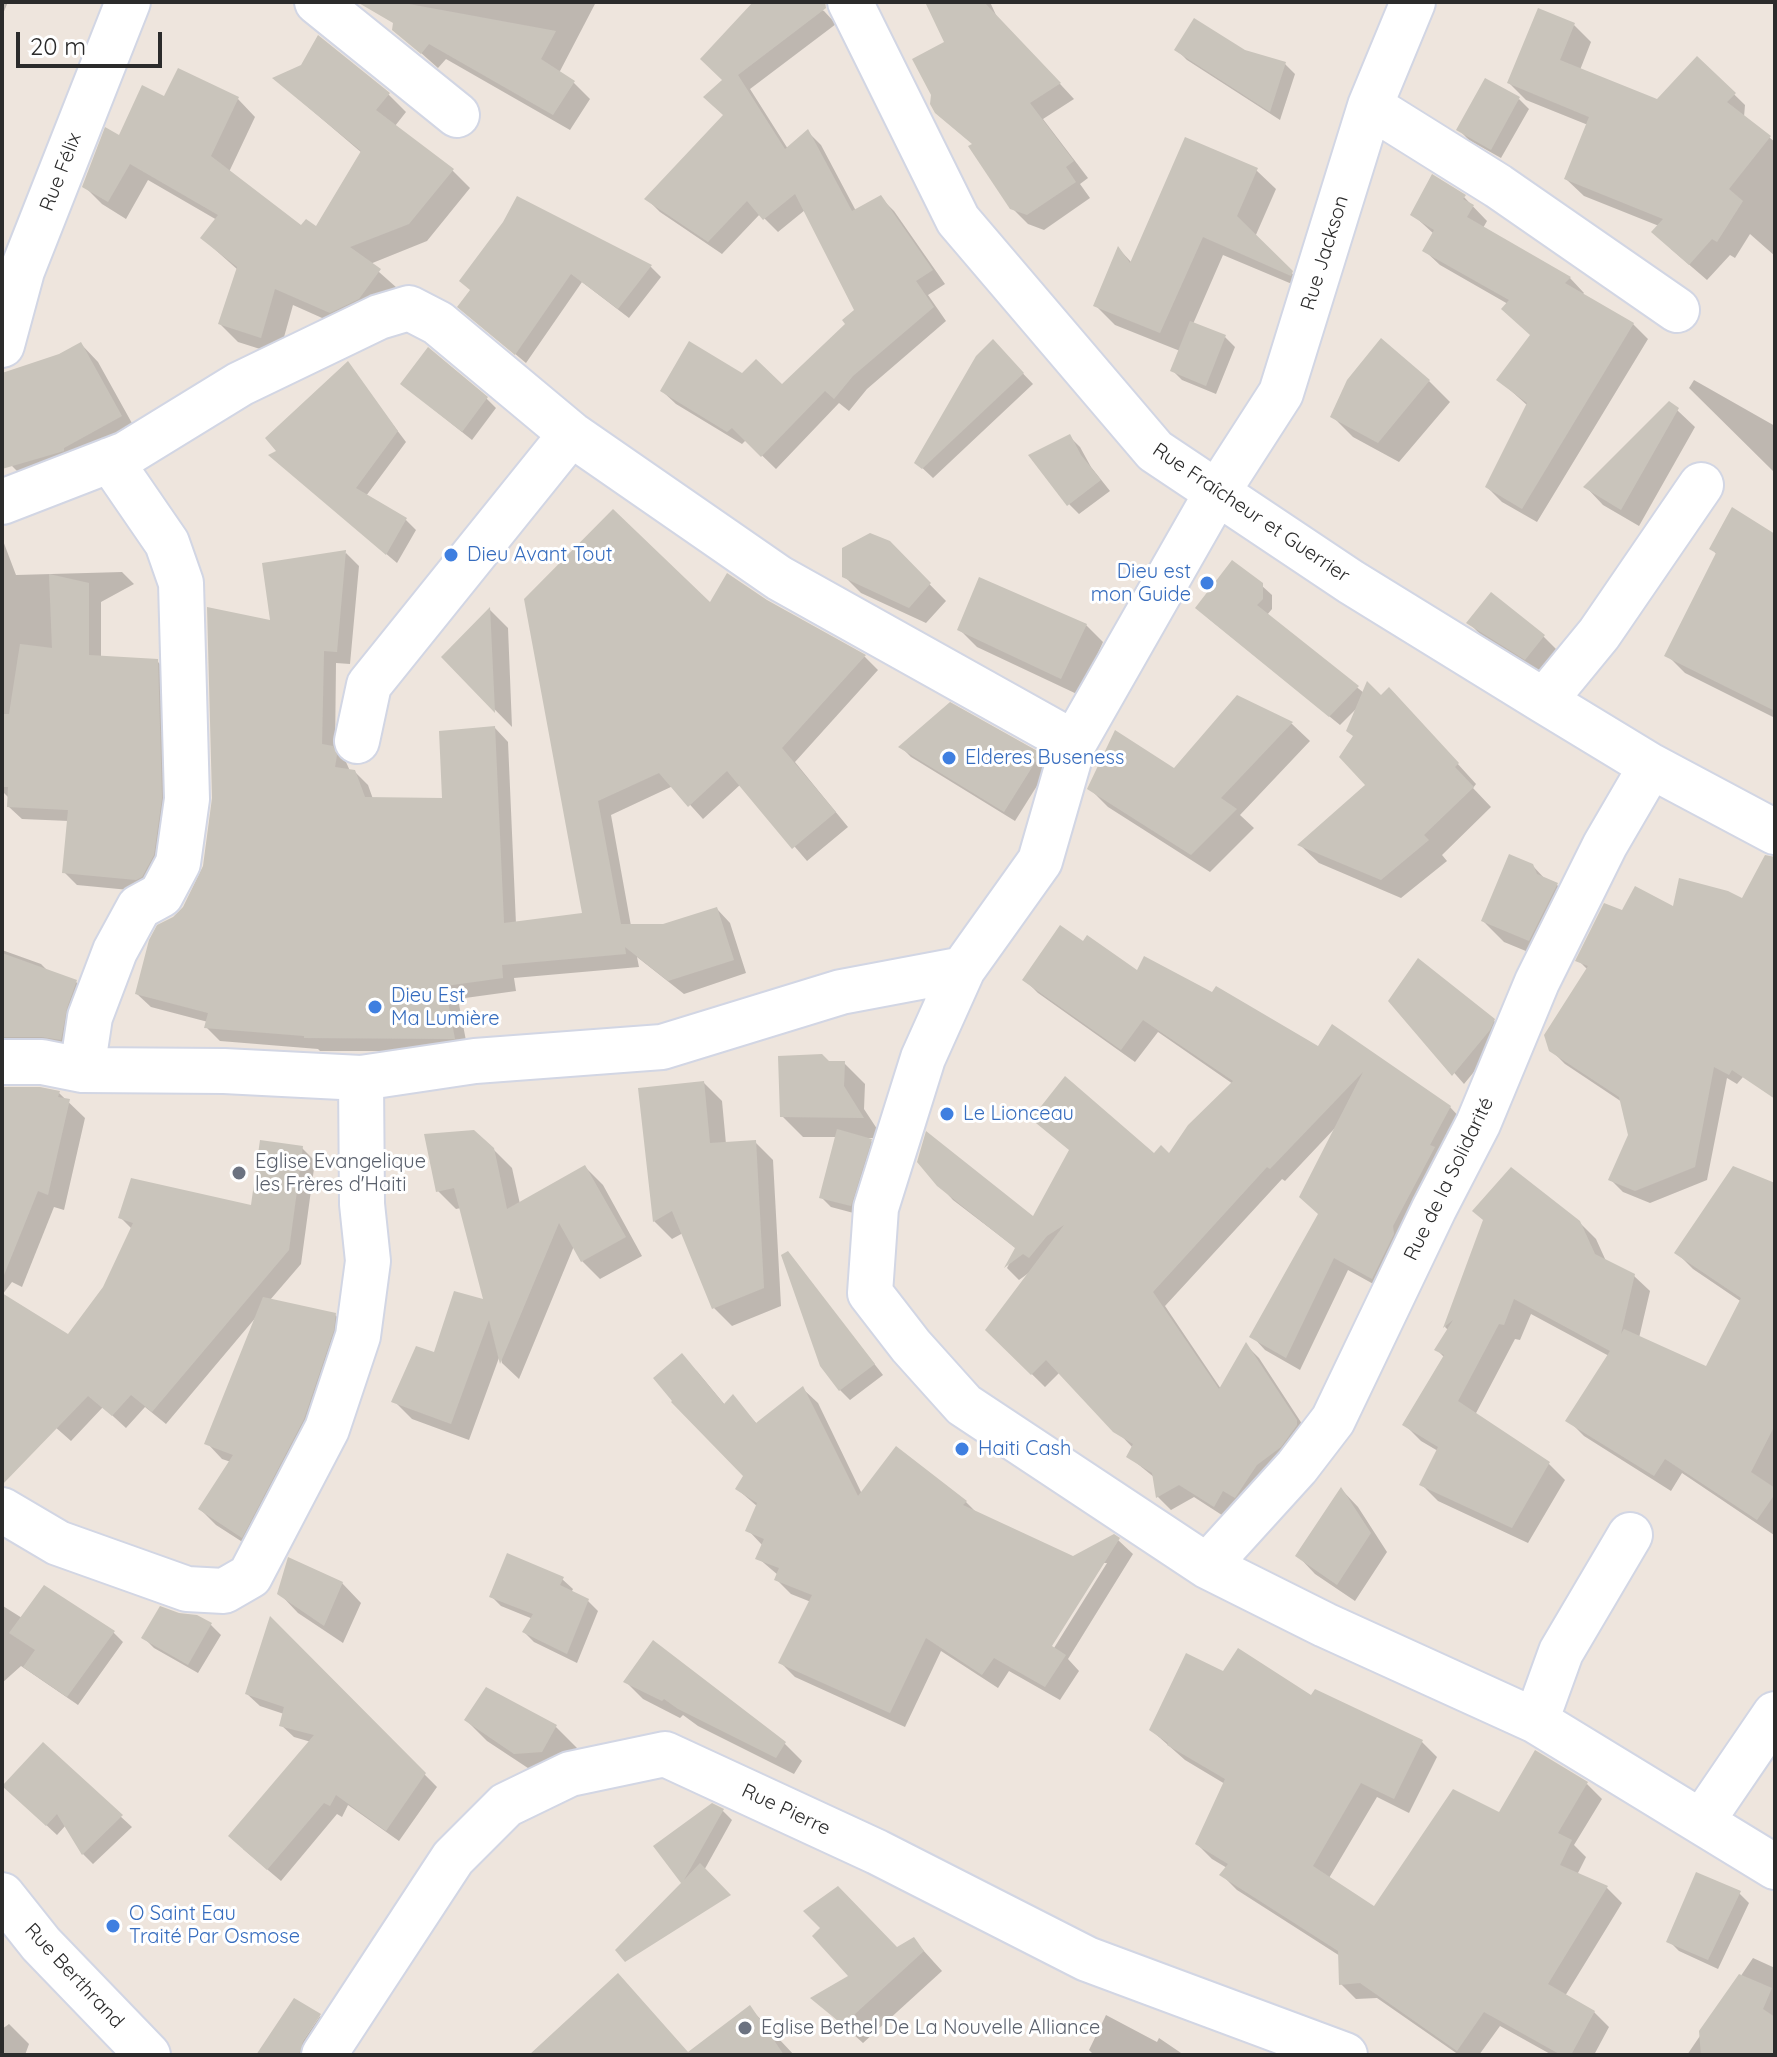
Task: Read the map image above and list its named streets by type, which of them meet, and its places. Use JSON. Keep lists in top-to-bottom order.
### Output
{
  "streets": {
    "street": [
      "Rue Félix",
      "Rue Jackson",
      "Rue Fraîcheur et Guerrier",
      "Rue de la Solidarité",
      "Rue Pierre",
      "Rue Berthrand"
    ]
  },
  "crossings": [
    ["Rue Jackson", "Rue Fraîcheur et Guerrier"],
    ["Rue Jackson", "Rue de la Solidarité"],
    ["Rue Fraîcheur et Guerrier", "Rue de la Solidarité"]
  ],
  "places": [
    "Dieu Avant Tout",
    "Dieu est mon Guide",
    "Elderes Buseness",
    "Dieu Est Ma Lumière",
    "Le Lionceau",
    "Eglise Evangelique les Frères d'Haiti",
    "Haiti Cash",
    "O Saint Eau Traité Par Osmose",
    "Eglise Bethel De La Nouvelle Alliance"
  ],
  "scale_bar": "20 m"
}
